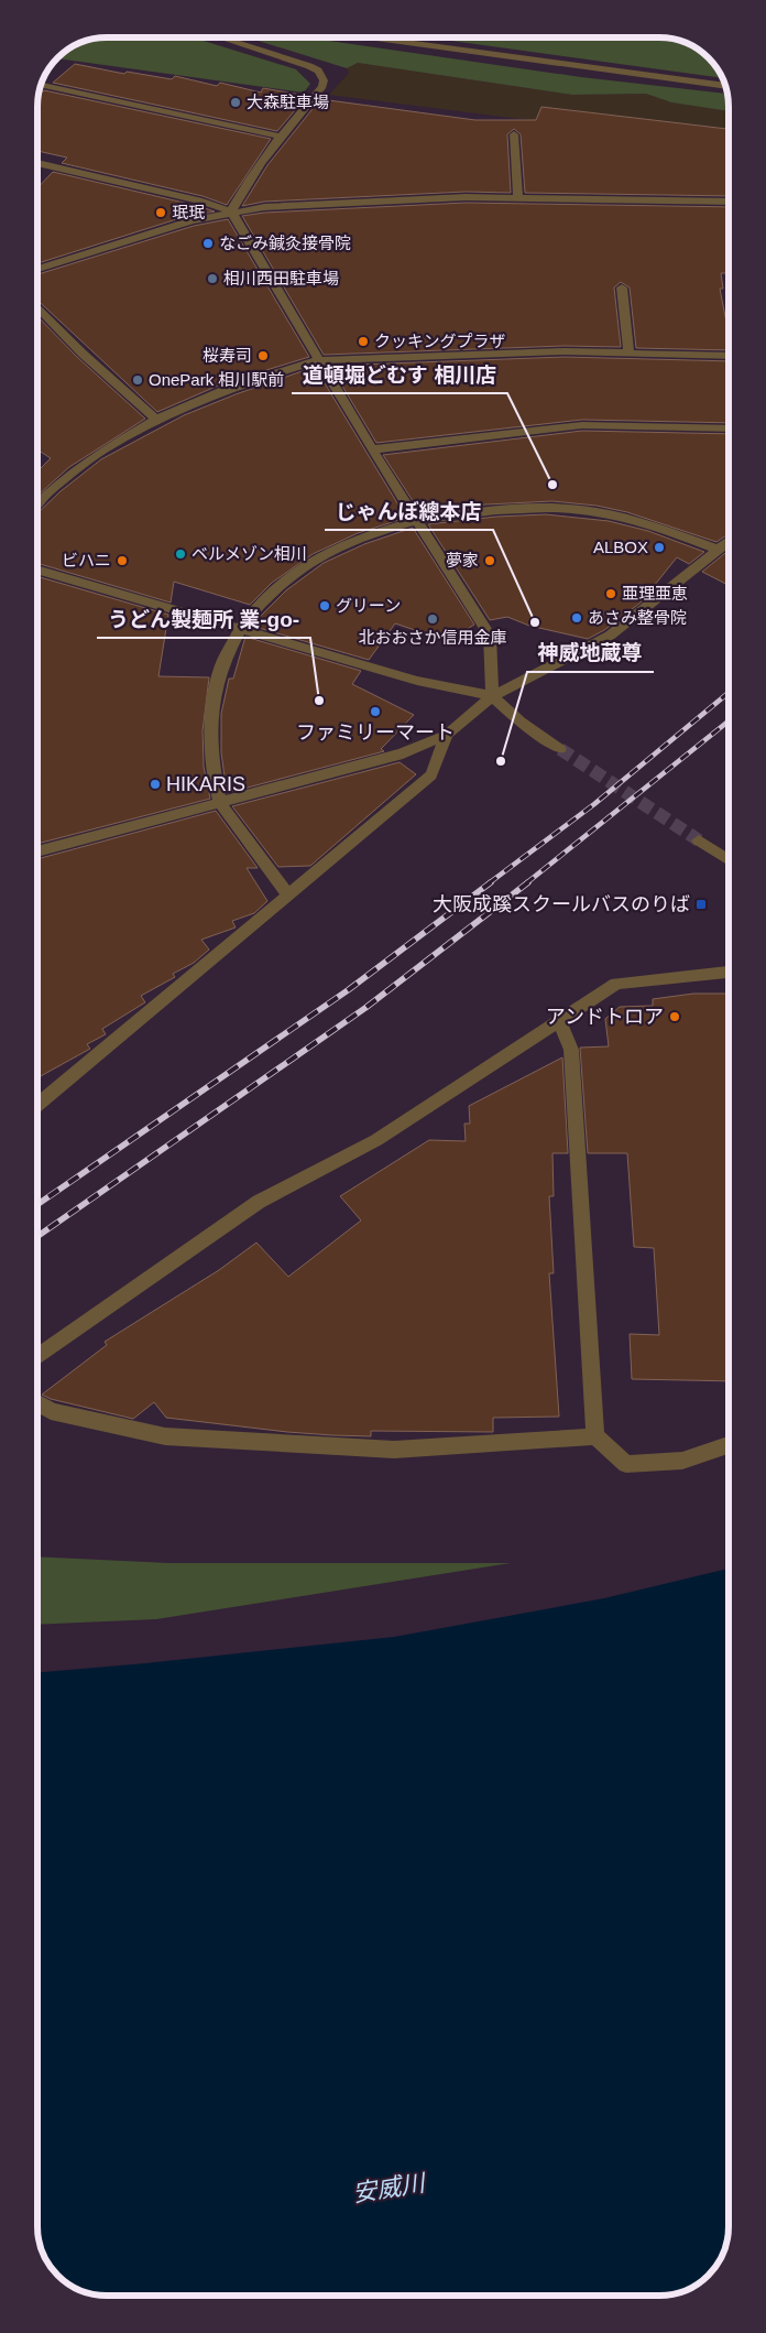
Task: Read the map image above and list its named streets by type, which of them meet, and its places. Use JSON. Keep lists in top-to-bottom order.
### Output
{
  "water": ["安威川"],
  "places": {
    "other": [
      "大森駐車場",
      "珉珉",
      "なごみ鍼灸接骨院",
      "相川西田駐車場",
      "クッキングプラザ",
      "桜寿司",
      "OnePark 相川駅前",
      "道頓堀どむす 相川店",
      "ALBOX",
      "ベルメゾン相川",
      "ビハニ",
      "夢家",
      "亜理亜恵",
      "グリーン",
      "あさみ整骨院",
      "北おおさか信用金庫",
      "じゃんぼ總本店",
      "うどん製麺所 業-go-",
      "ファミリーマート",
      "神威地蔵尊",
      "HIKARIS",
      "アンドトロア"
    ],
    "transit": ["大阪成蹊スクールバスのりば"]
  }
}
